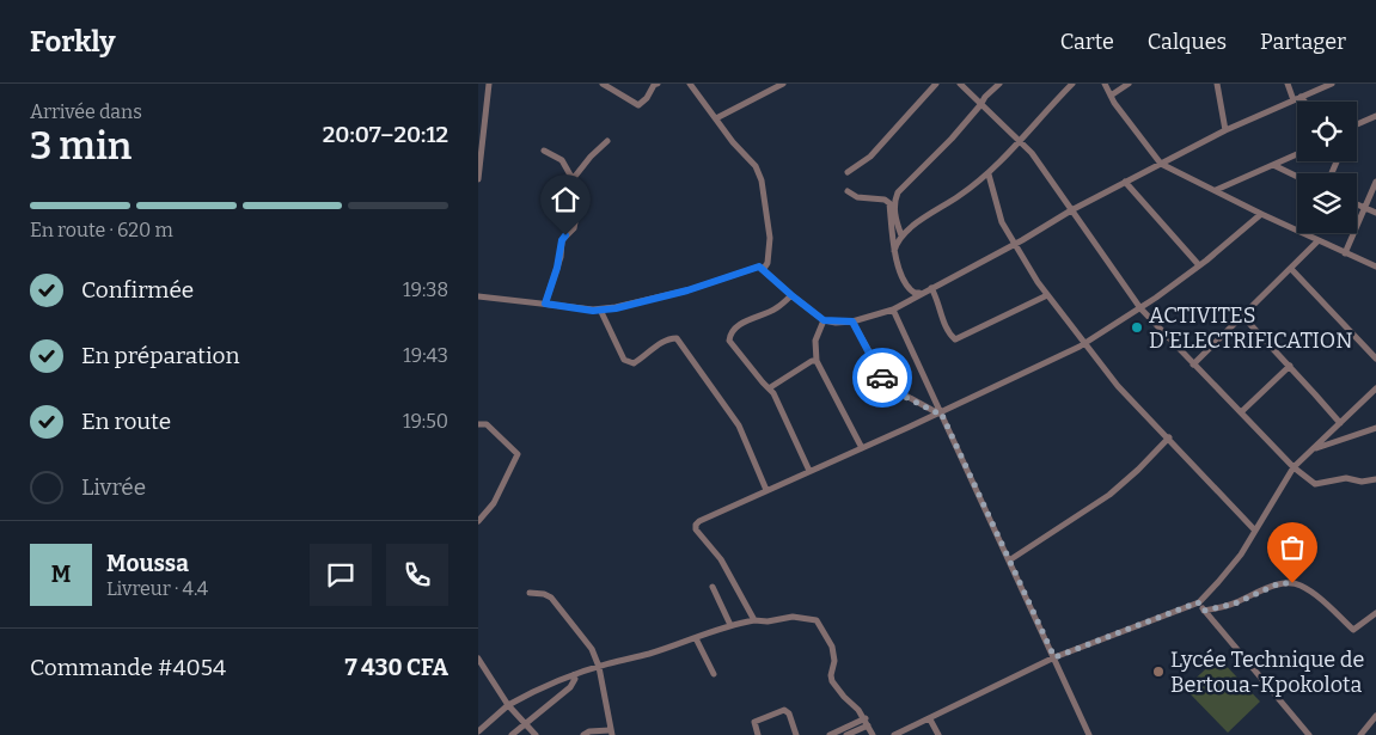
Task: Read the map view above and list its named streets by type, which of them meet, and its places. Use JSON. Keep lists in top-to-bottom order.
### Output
{
  "places": ["ACTIVITES D'ELECTRIFICATION", "Lycée Technique de Bertoua-Kpokolota"],
  "page": {
    "header": "Forkly",
    "nav": ["Carte", "Calques", "Partager"],
    "heading": ["3 min", "Arrivée dans", "20:07–20:12"],
    "panel": [
      "Moussa",
      "Livreur · 4.4",
      "Commande #4054",
      "7 430 CFA"
    ],
    "bar": "En route · 620 m",
    "list": [
      ["Confirmée", "19:38"],
      ["En préparation", "19:43"],
      ["En route", "19:50"],
      "Livrée"
    ],
    "round": "M"
  }
}
